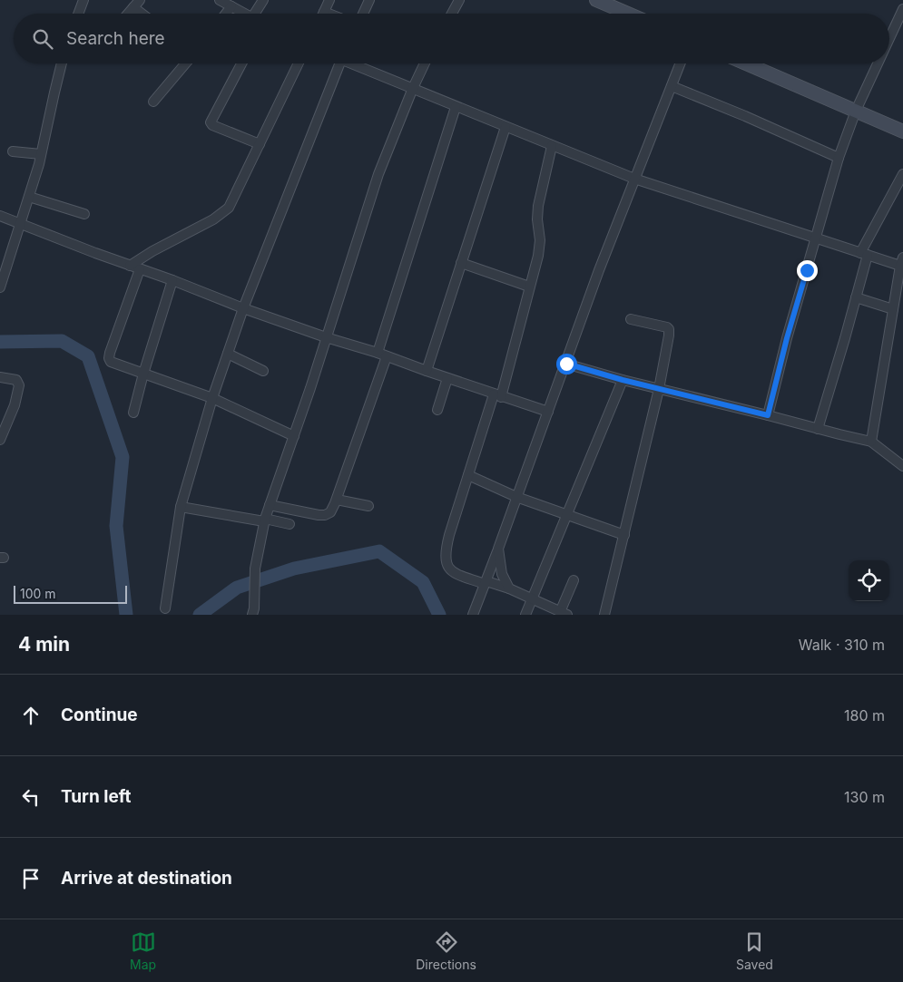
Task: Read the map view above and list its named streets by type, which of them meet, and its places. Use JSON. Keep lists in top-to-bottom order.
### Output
{
  "scale_bar": "100 m",
  "page": {
    "search": "Search here",
    "scale": "100 m",
    "heading": ["4 min", "Walk · 310 m"],
    "list": [
      ["Continue", "180 m"],
      ["Turn left", "130 m"],
      "Arrive at destination"
    ],
    "nav": ["Map", "Directions", "Saved"]
  }
}
